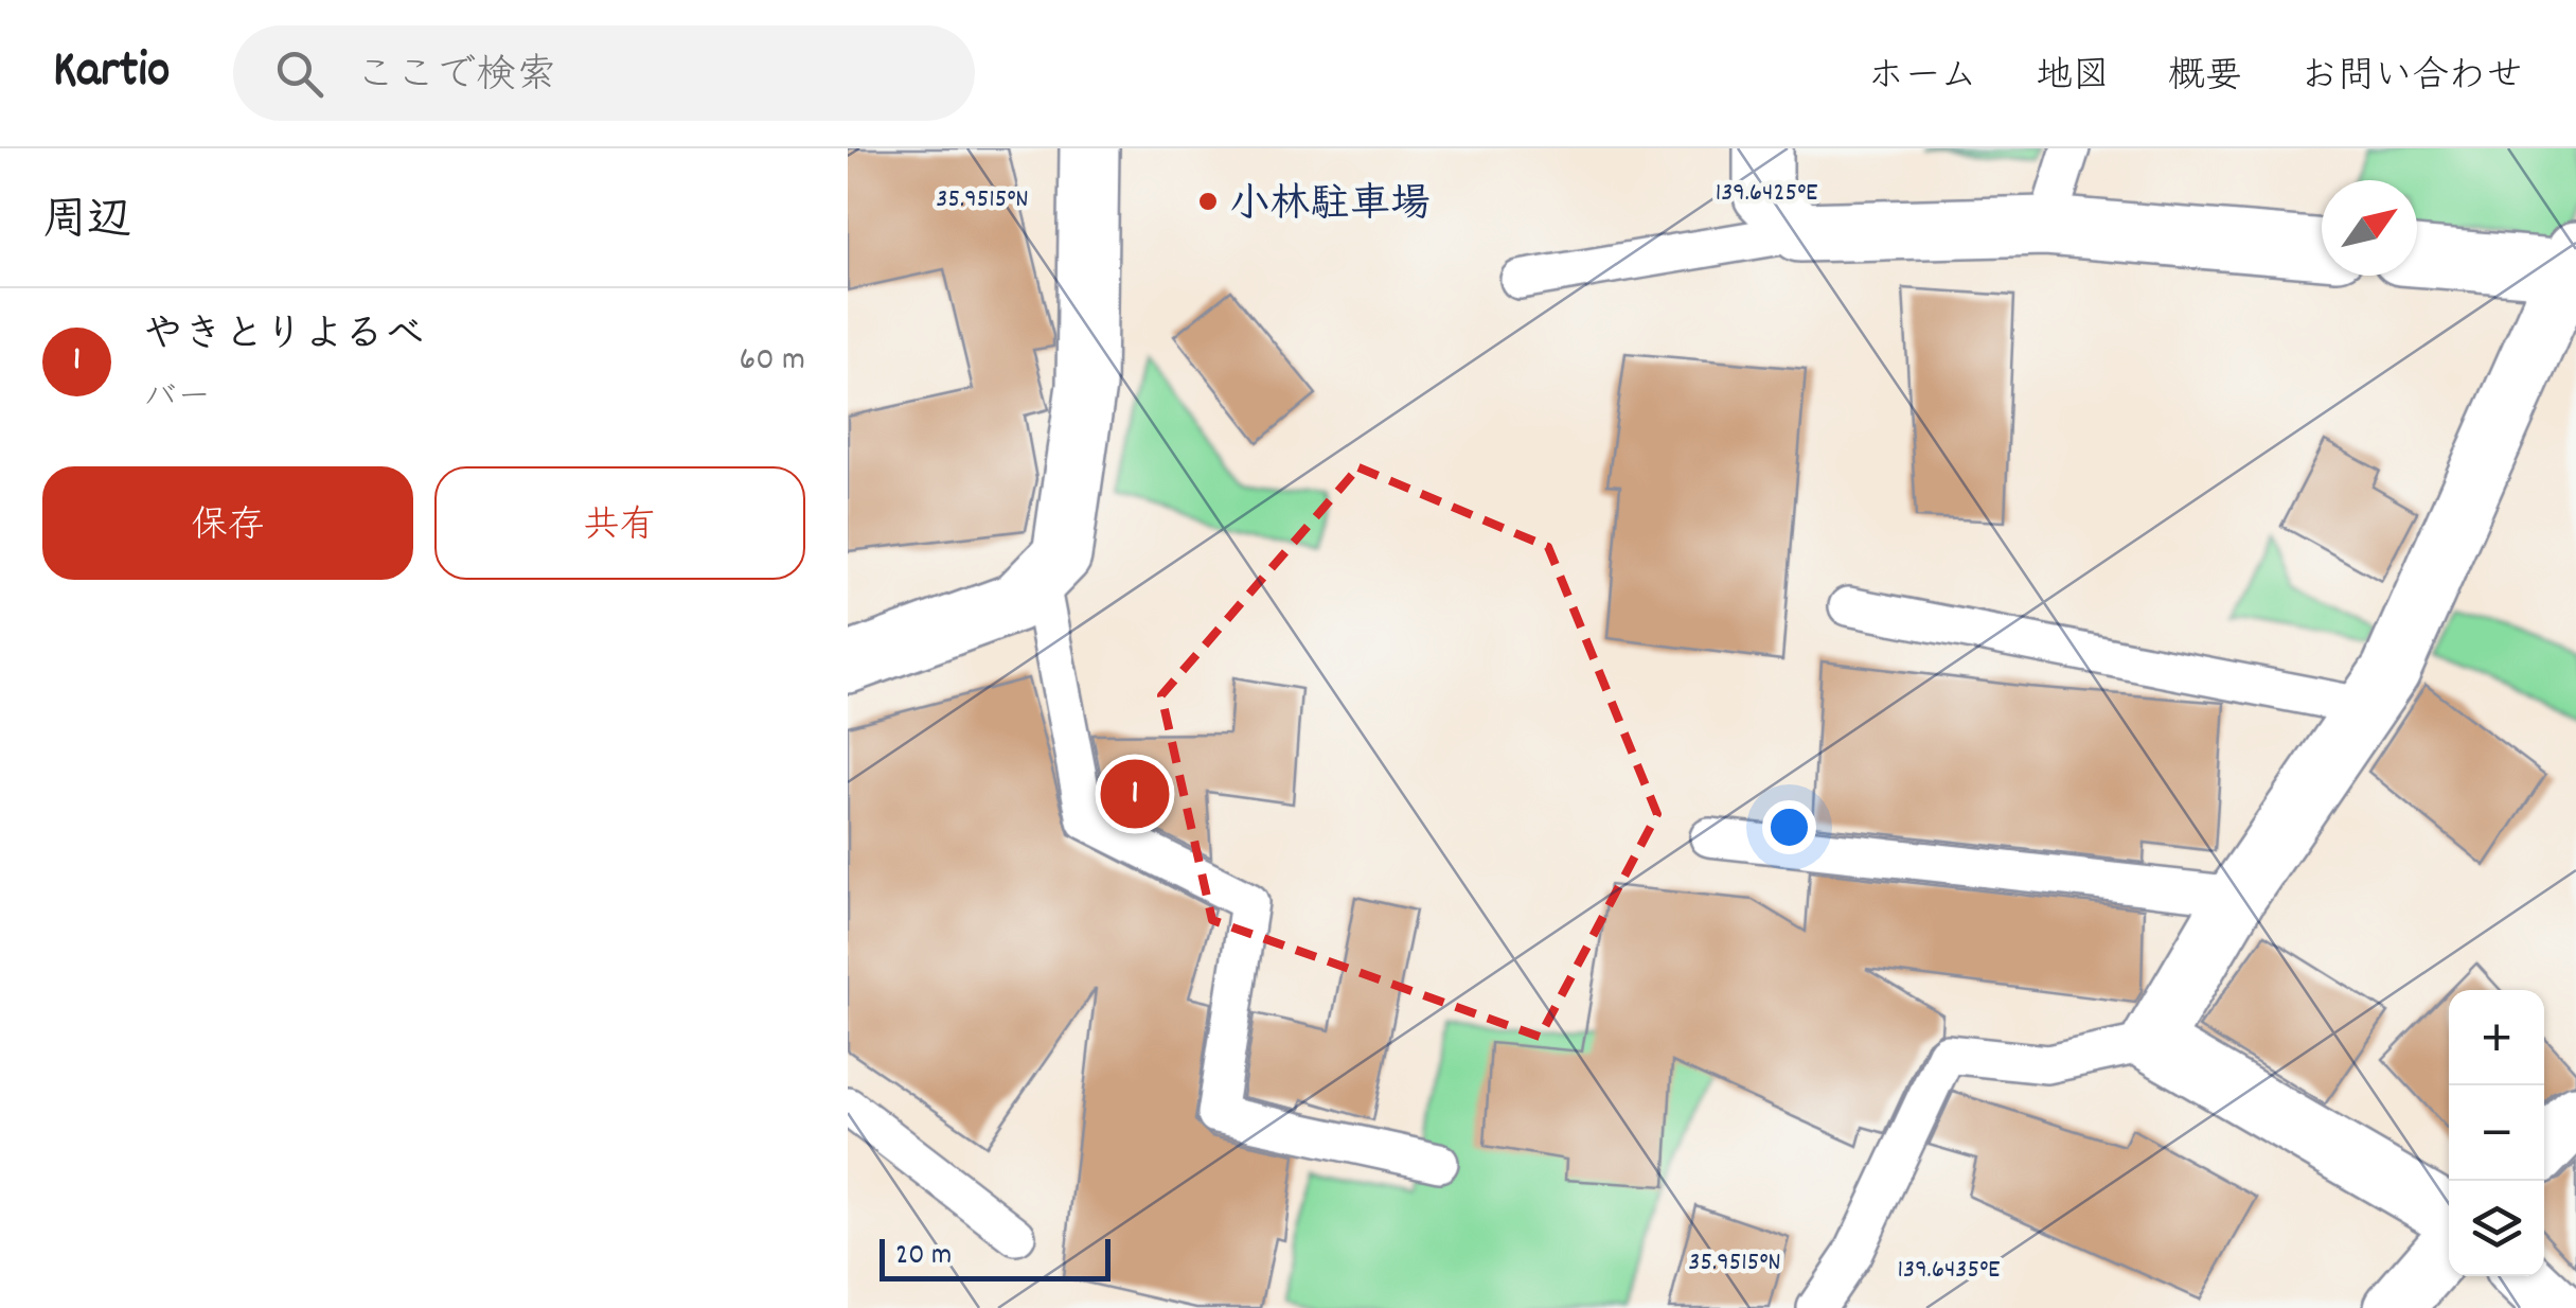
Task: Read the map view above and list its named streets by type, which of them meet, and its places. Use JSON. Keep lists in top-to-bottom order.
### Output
{
  "places": ["小林駐車場"],
  "scale_bar": "20 m",
  "north": "top right",
  "page": {
    "header": "Kartio",
    "search": "ここで検索",
    "nav": [
      "ホーム",
      "地図",
      "概要",
      "お問い合わせ"
    ],
    "heading": "周辺",
    "list": [
      {
        "mark": "1",
        "name": "やきとりよるべ",
        "note": "バー",
        "value": "60 m"
      }
    ],
    "buttons": ["保存", "共有"],
    "pins": "1",
    "map_buttons": ["+", "−"],
    "scale": "20 m"
  },
  "coordinates": ["139.6425°E", "35.9515°N", "139.6435°E"]
}
